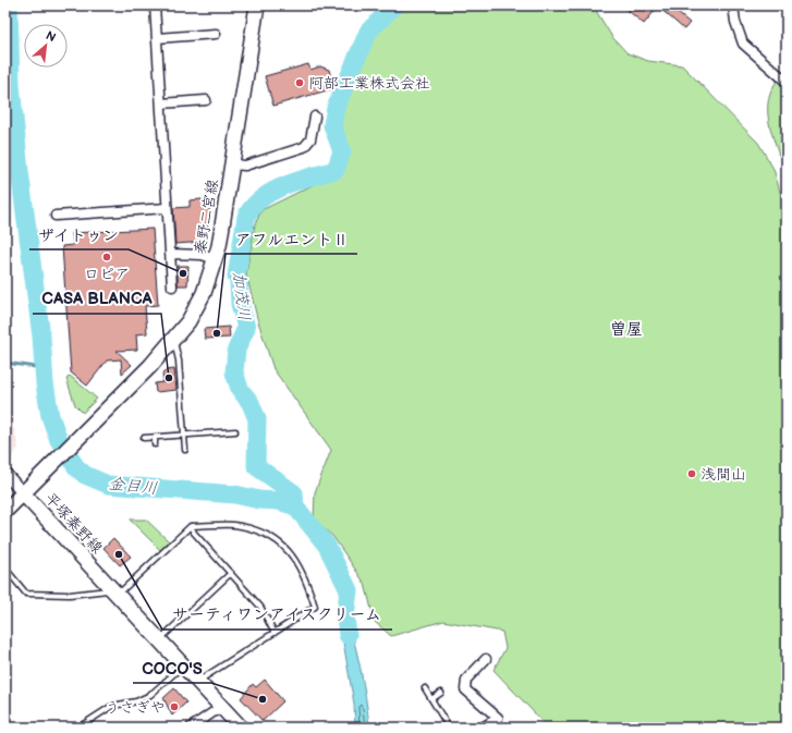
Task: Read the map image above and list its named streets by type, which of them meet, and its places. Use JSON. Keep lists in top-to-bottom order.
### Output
{
  "streets": {
    "main road": ["秦野二宮線", "平塚秦野線"]
  },
  "crossings": [
    ["秦野二宮線", "平塚秦野線"]
  ],
  "districts": ["曽屋"],
  "water": ["加茂川", "金目川"],
  "places": [
    "阿部工業株式会社",
    "ロピア",
    "ザイトゥン",
    "アフルエントⅡ",
    "CASA BLANCA",
    "浅間山",
    "サーティワンアイスクリーム",
    "COCO'S",
    "うさぎや"
  ],
  "north": "top right"
}
